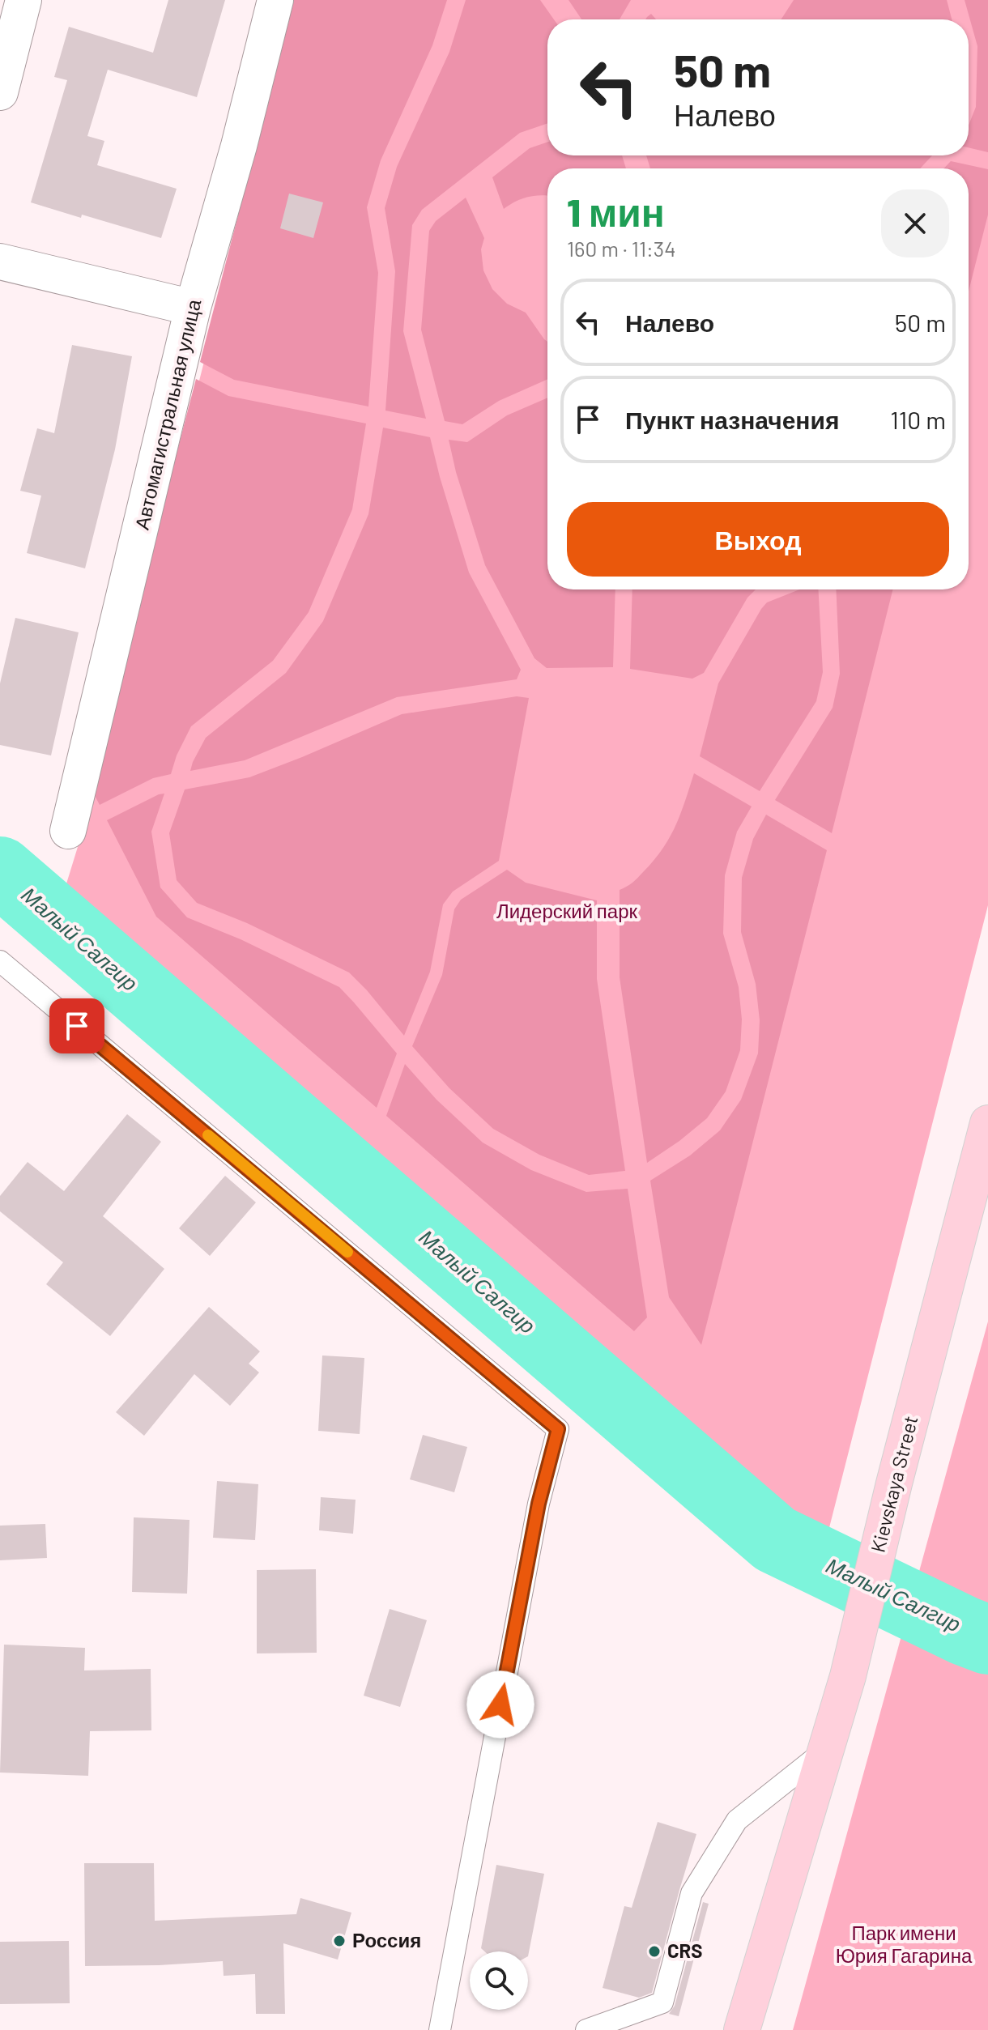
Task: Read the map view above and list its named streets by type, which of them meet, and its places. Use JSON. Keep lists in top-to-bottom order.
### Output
{
  "streets": {
    "main road": ["Kievskaya Street"],
    "street": ["Автомагистральная улица"]
  },
  "water": ["Малый Салгир"],
  "parks": ["Лидерский парк", "Парк имени Юрия Гагарина"],
  "places": ["Россия", "CRS"],
  "page": {
    "turn": ["50 m", "Налево"],
    "heading": ["1 мин", "160 m · 11:34"],
    "list": [
      {
        "name": "Налево",
        "value": "50 m"
      },
      {
        "name": "Пункт назначения",
        "value": "110 m"
      }
    ],
    "buttons": "Выход"
  }
}
